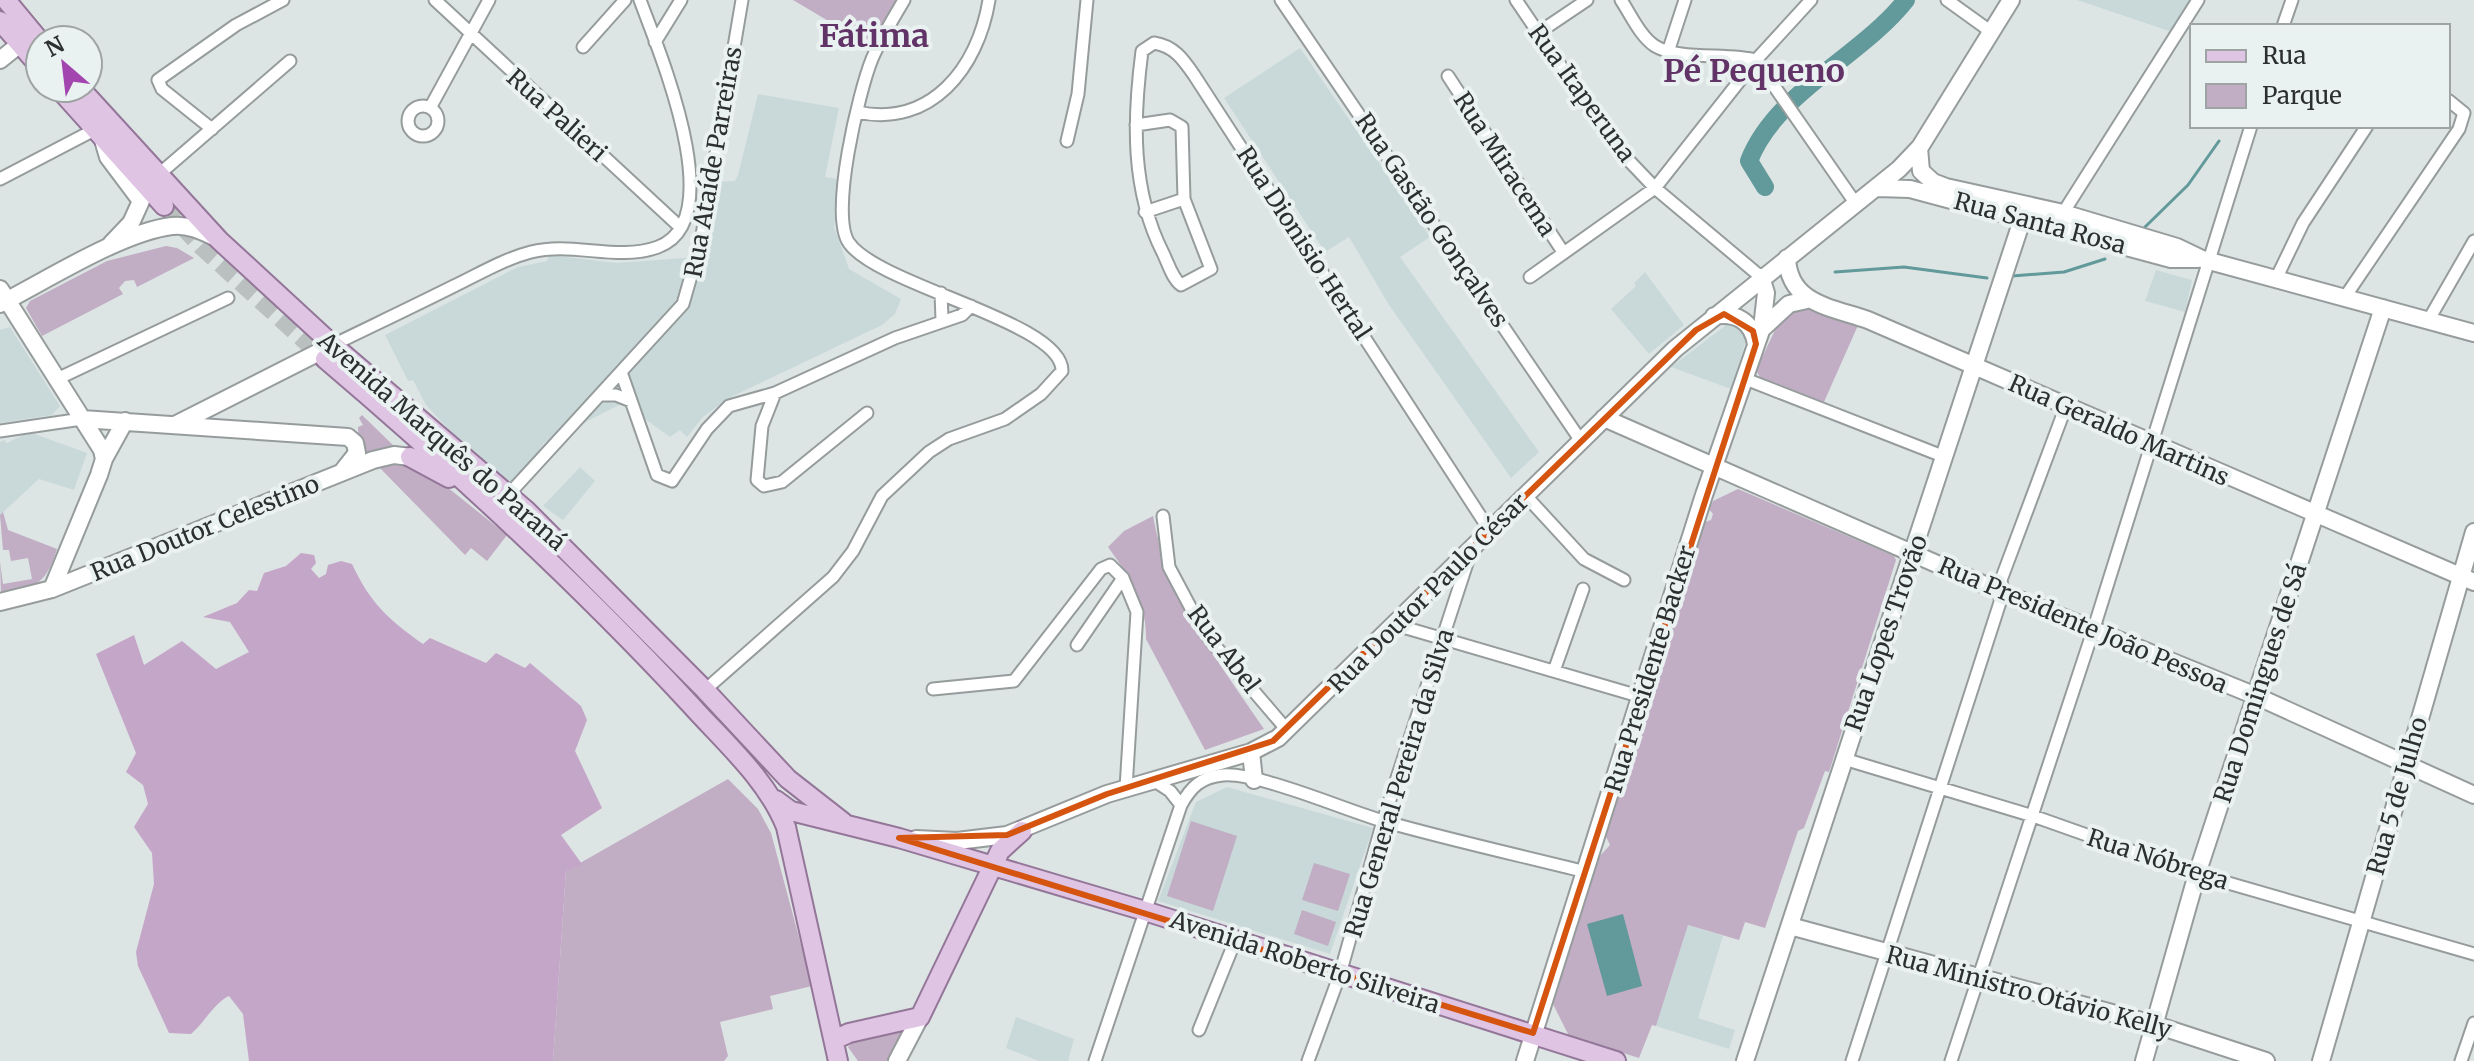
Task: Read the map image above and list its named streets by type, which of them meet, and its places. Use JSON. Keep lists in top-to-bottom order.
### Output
{
  "streets": {
    "main road": ["Avenida Marquês do Paraná", "Rua Doutor Paulo César", "Avenida Roberto Silveira"],
    "street": [
      "Rua Itaperuna",
      "Rua Palieri",
      "Rua Ataíde Parreiras",
      "Rua Miracema",
      "Rua Gastão Gonçalves",
      "Rua Santa Rosa",
      "Rua Dionisio Hertal",
      "Rua Geraldo Martins",
      "Rua Doutor Celestino",
      "Rua Presidente João Pessoa",
      "Rua Lopes Trovão",
      "Rua Abel",
      "Rua Presidente Backer",
      "Rua Domingues de Sá",
      "Rua General Pereira da Silva",
      "Rua 5 de Julho",
      "Rua Nóbrega",
      "Rua Ministro Otávio Kelly"
    ]
  },
  "crossings": [
    ["Rua Itaperuna", "Rua Doutor Paulo César"],
    ["Rua Itaperuna", "Rua Presidente Backer"],
    ["Rua Ataíde Parreiras", "Avenida Marquês do Paraná"],
    ["Rua Gastão Gonçalves", "Rua Doutor Paulo César"],
    ["Rua Santa Rosa", "Rua Doutor Paulo César"],
    ["Rua Santa Rosa", "Rua Lopes Trovão"],
    ["Rua Santa Rosa", "Rua Domingues de Sá"],
    ["Rua Dionisio Hertal", "Rua Doutor Paulo César"],
    ["Rua Geraldo Martins", "Rua Lopes Trovão"],
    ["Rua Geraldo Martins", "Rua Domingues de Sá"],
    ["Rua Geraldo Martins", "Rua 5 de Julho"],
    ["Avenida Marquês do Paraná", "Rua Doutor Paulo César"],
    ["Rua Doutor Paulo César", "Rua Presidente João Pessoa"],
    ["Rua Doutor Paulo César", "Rua Abel"],
    ["Rua Doutor Paulo César", "Rua Presidente Backer"],
    ["Rua Doutor Paulo César", "Rua General Pereira da Silva"],
    ["Rua Doutor Paulo César", "Avenida Roberto Silveira"],
    ["Rua Presidente João Pessoa", "Rua Lopes Trovão"],
    ["Rua Presidente João Pessoa", "Rua Presidente Backer"],
    ["Rua Presidente João Pessoa", "Rua Domingues de Sá"],
    ["Rua Presidente João Pessoa", "Rua 5 de Julho"],
    ["Rua Lopes Trovão", "Rua Nóbrega"],
    ["Rua Lopes Trovão", "Rua Ministro Otávio Kelly"],
    ["Rua Presidente Backer", "Avenida Roberto Silveira"],
    ["Rua Domingues de Sá", "Rua Nóbrega"],
    ["Rua Domingues de Sá", "Rua Ministro Otávio Kelly"],
    ["Rua General Pereira da Silva", "Avenida Roberto Silveira"],
    ["Rua 5 de Julho", "Rua Nóbrega"]
  ],
  "districts": ["Fátima", "Pé Pequeno"],
  "legend": ["Rua", "Parque"],
  "north": "top left"
}
